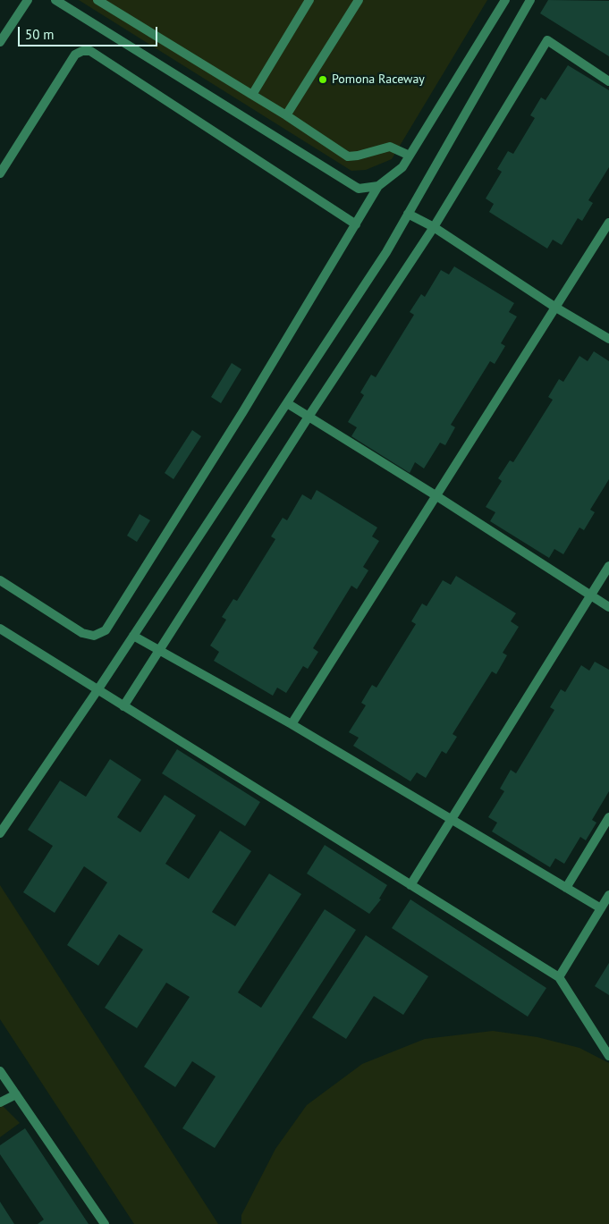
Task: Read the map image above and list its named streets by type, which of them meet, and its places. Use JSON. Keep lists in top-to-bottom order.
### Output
{
  "places": ["Pomona Raceway"],
  "scale_bar": "50 m"
}
